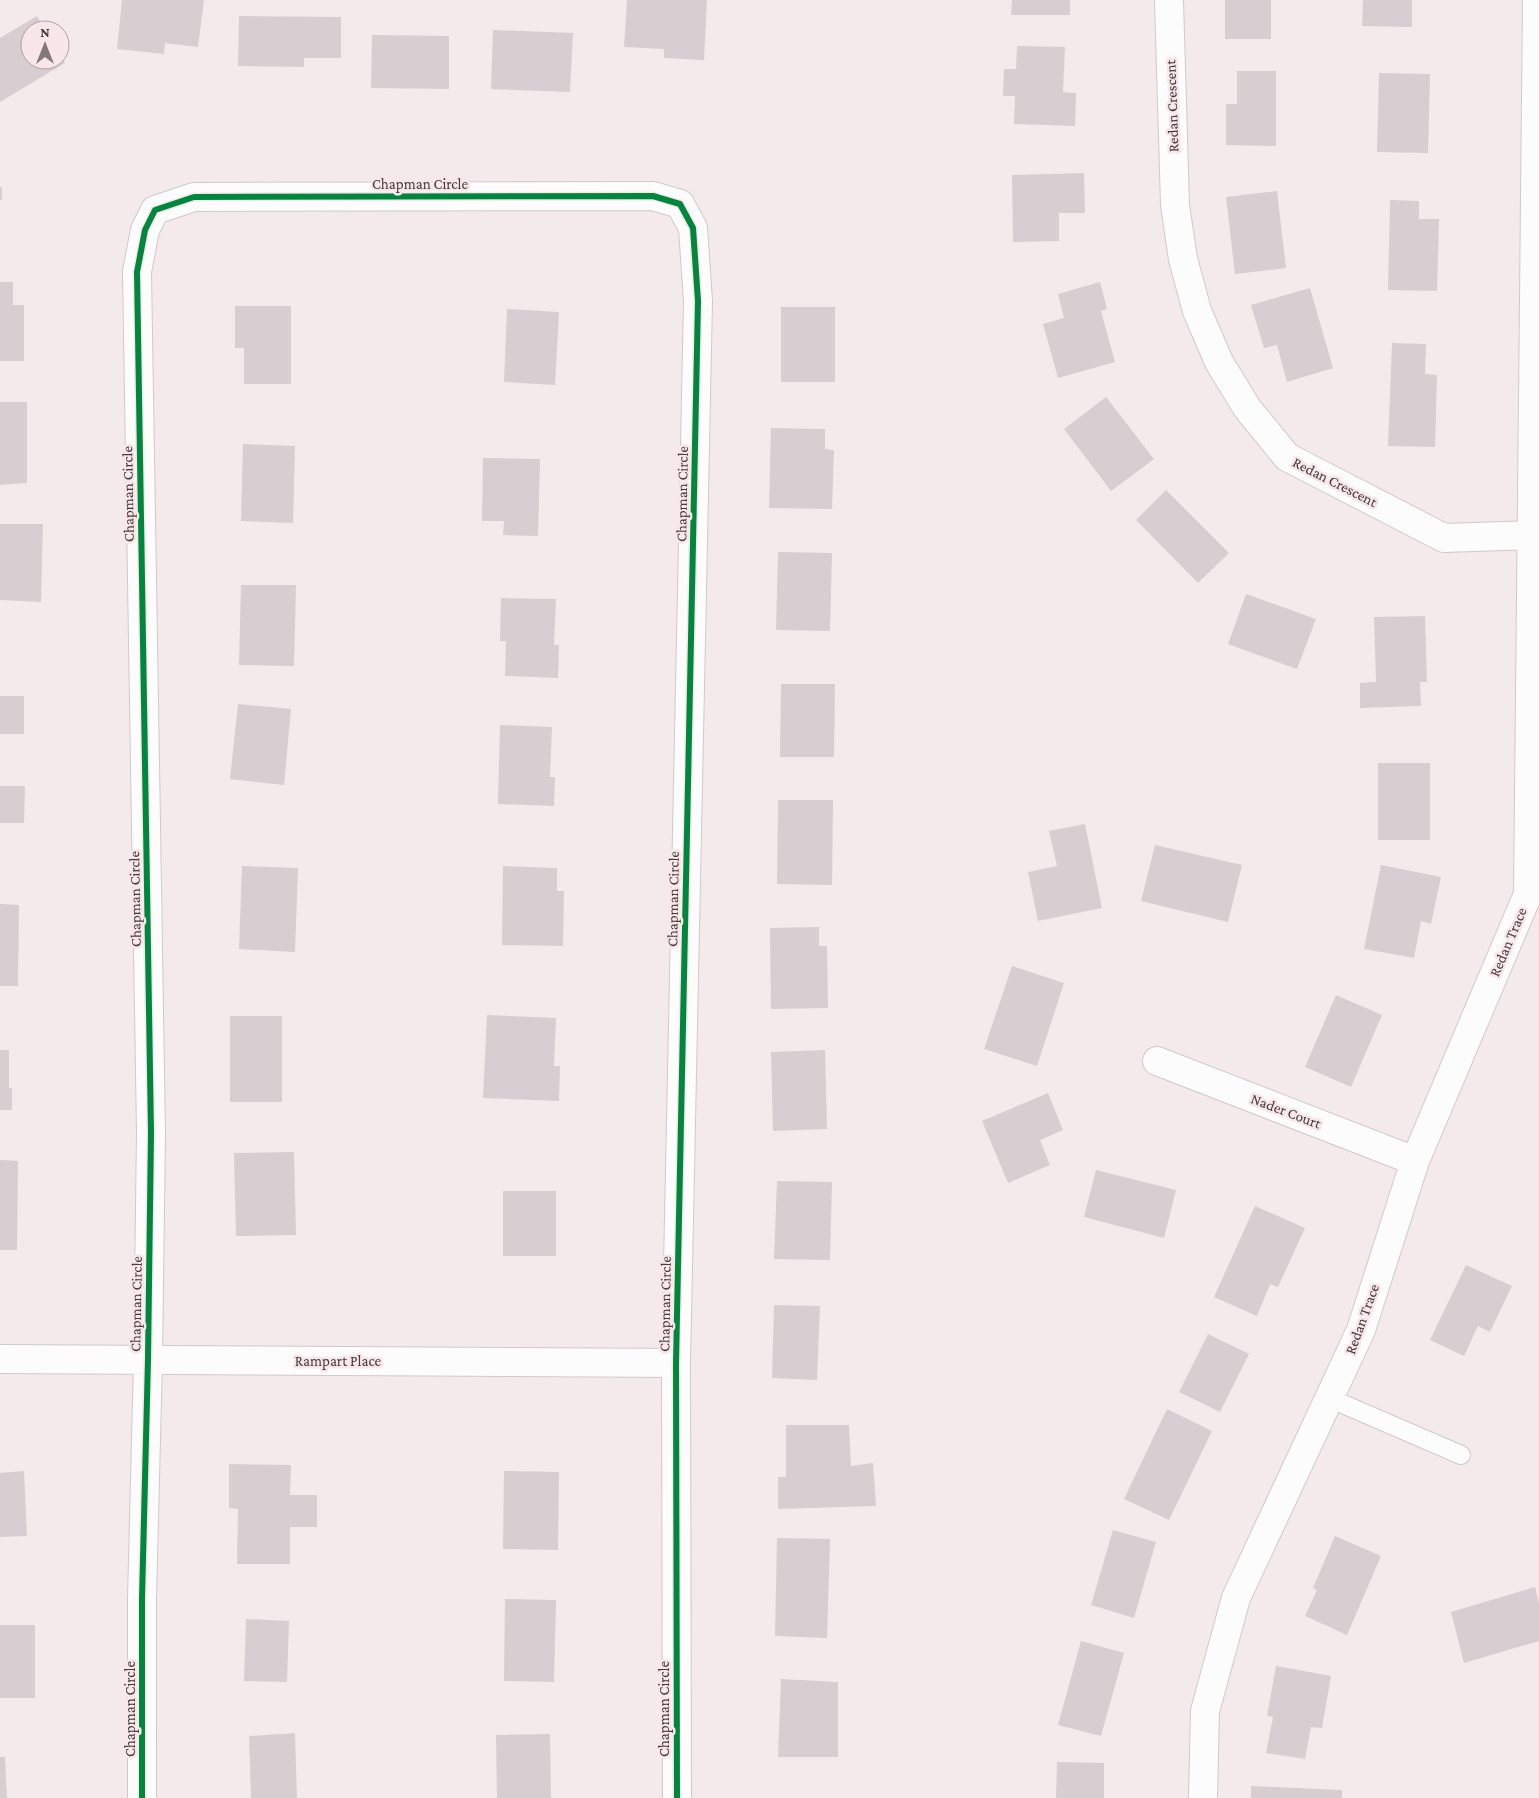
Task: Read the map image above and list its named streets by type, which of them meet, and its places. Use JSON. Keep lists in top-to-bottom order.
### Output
{
  "streets": {
    "street": [
      "Redan Crescent",
      "Chapman Circle",
      "Redan Trace",
      "Nader Court",
      "Rampart Place"
    ]
  },
  "crossings": [
    ["Redan Crescent", "Redan Trace"],
    ["Chapman Circle", "Rampart Place"],
    ["Redan Trace", "Nader Court"]
  ],
  "north": "top"
}
